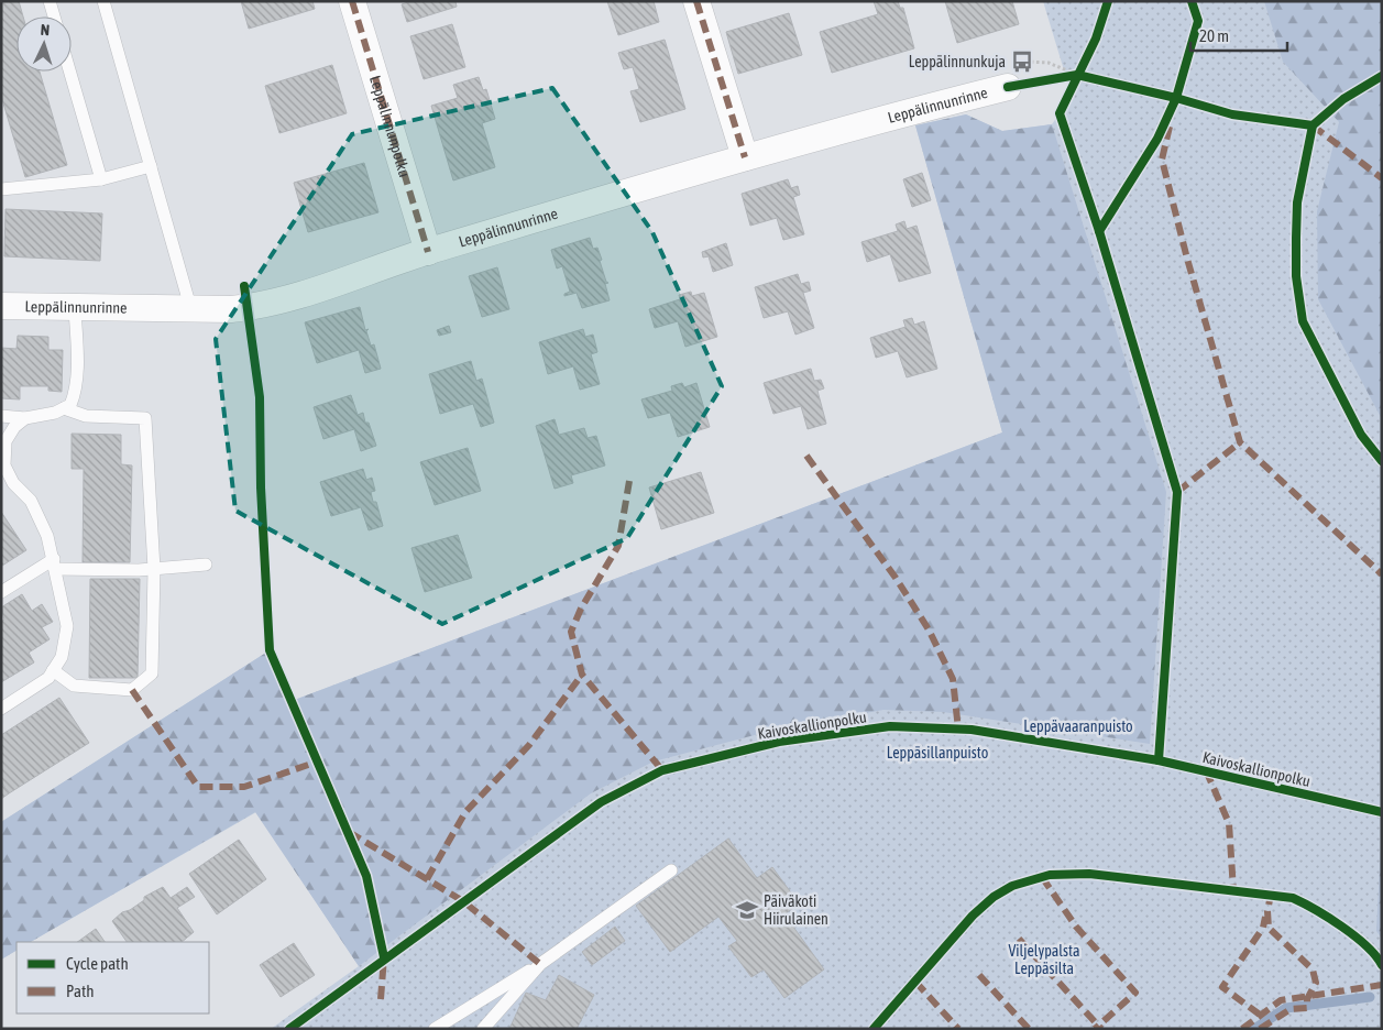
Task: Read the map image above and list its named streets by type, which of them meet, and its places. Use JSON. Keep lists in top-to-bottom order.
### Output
{
  "streets": {
    "street": ["Leppälinnunrinne", "Leppälinnunpolku"],
    "cycle path": ["Kaivoskallionpolku"]
  },
  "crossings": [
    ["Leppälinnunrinne", "Leppälinnunpolku"]
  ],
  "parks": ["Leppävaaranpuisto", "Leppäsillanpuisto", "Viljelypalsta Leppäsilta"],
  "places": {
    "bus stop": ["Leppälinnunkuja"],
    "school or university": ["Päiväkoti Hiirulainen"]
  },
  "legend": ["Cycle path", "Path"],
  "scale_bar": "20 m",
  "north": "top"
}
